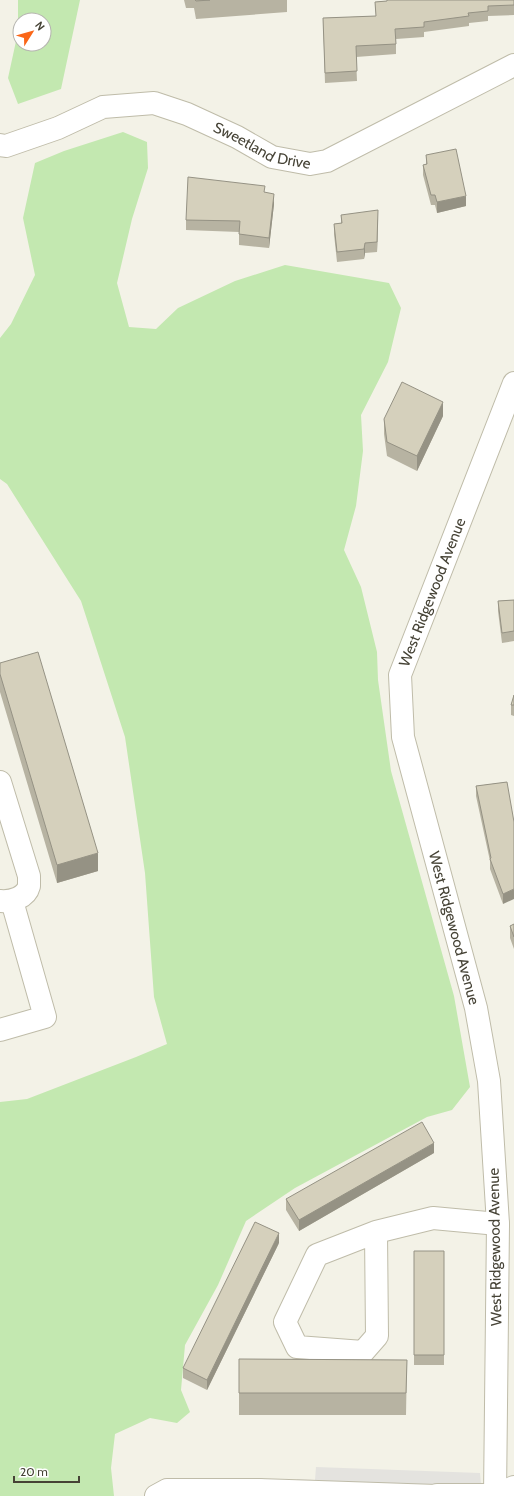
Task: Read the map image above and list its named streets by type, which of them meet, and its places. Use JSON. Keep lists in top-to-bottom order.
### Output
{
  "streets": {
    "street": ["Sweetland Drive", "West Ridgewood Avenue"]
  },
  "scale_bar": "20 m",
  "north": "top right"
}
